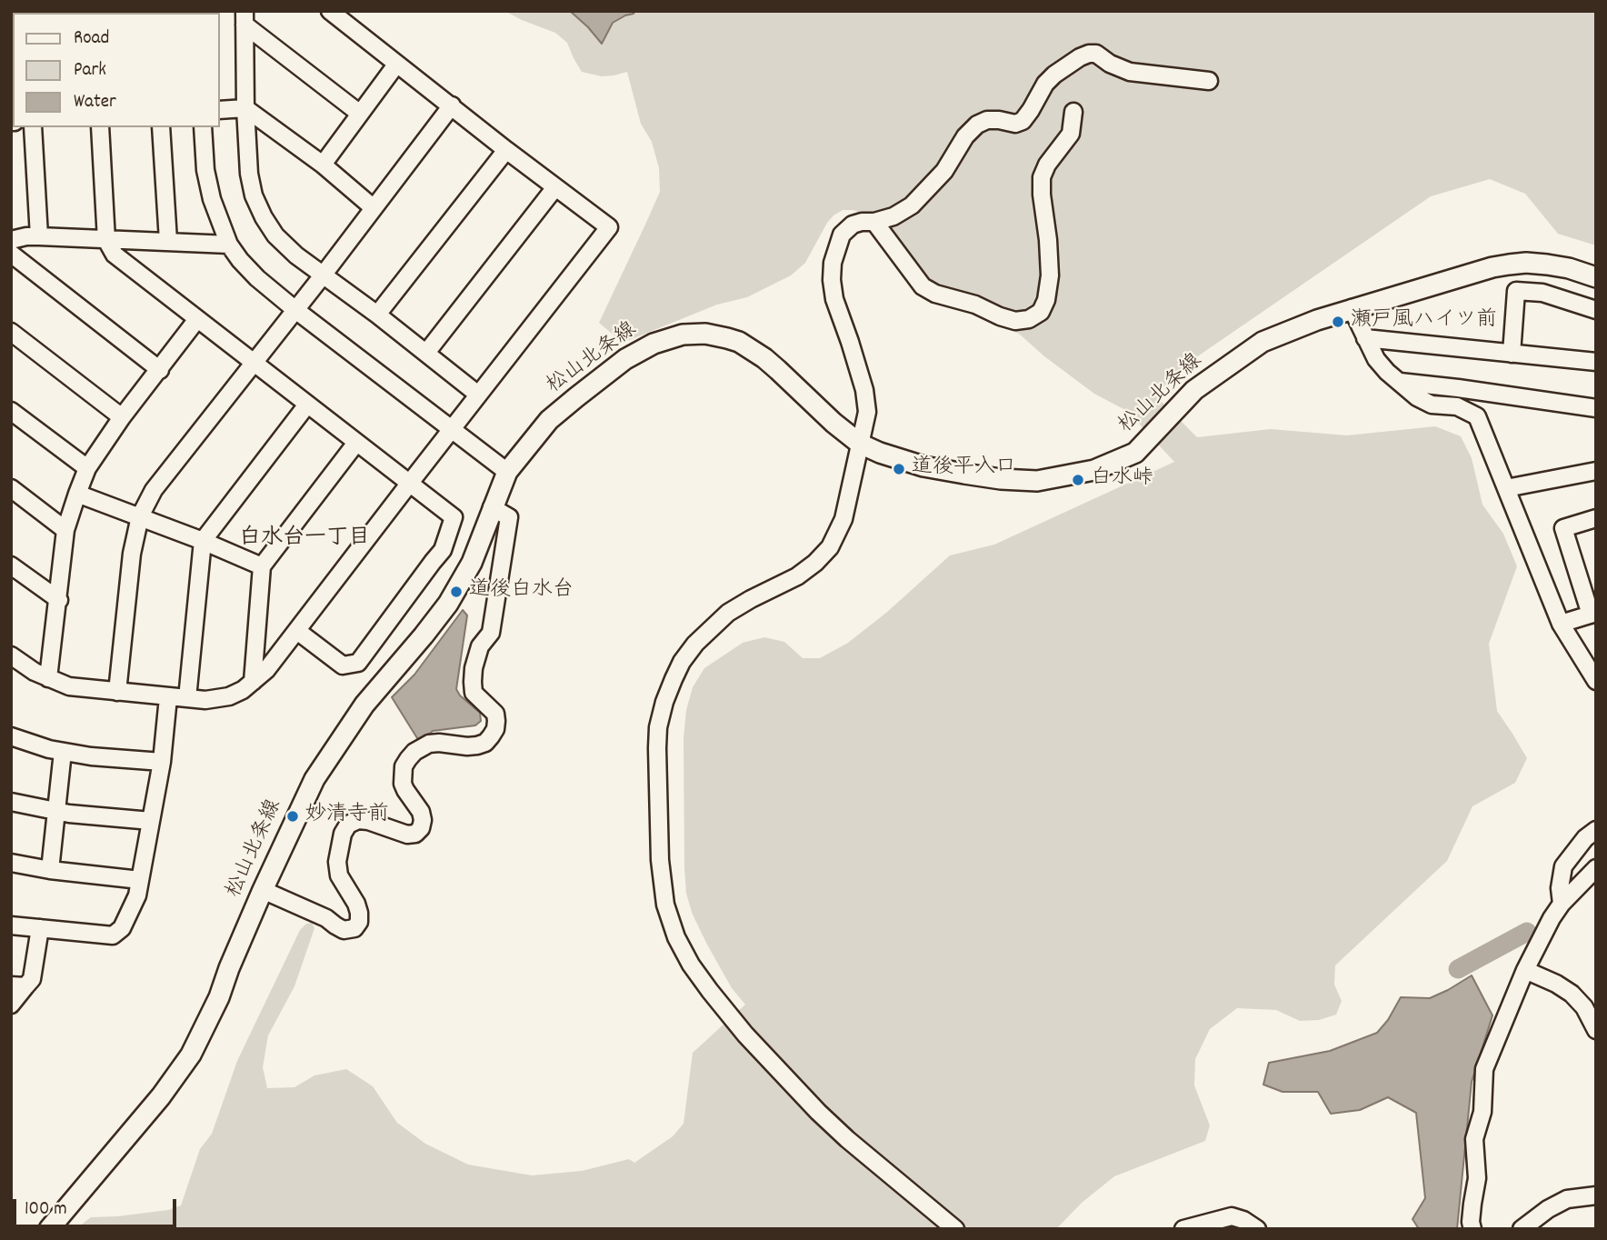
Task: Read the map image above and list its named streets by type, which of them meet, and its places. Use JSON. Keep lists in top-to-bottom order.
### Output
{
  "streets": {
    "main road": ["松山北条線"]
  },
  "districts": ["白水台一丁目"],
  "places": [
    "瀬戸風ハイツ前",
    "道後平入口",
    "白水峠",
    "道後白水台",
    "妙清寺前"
  ],
  "legend": ["Road", "Park", "Water"],
  "scale_bar": "100 m"
}
